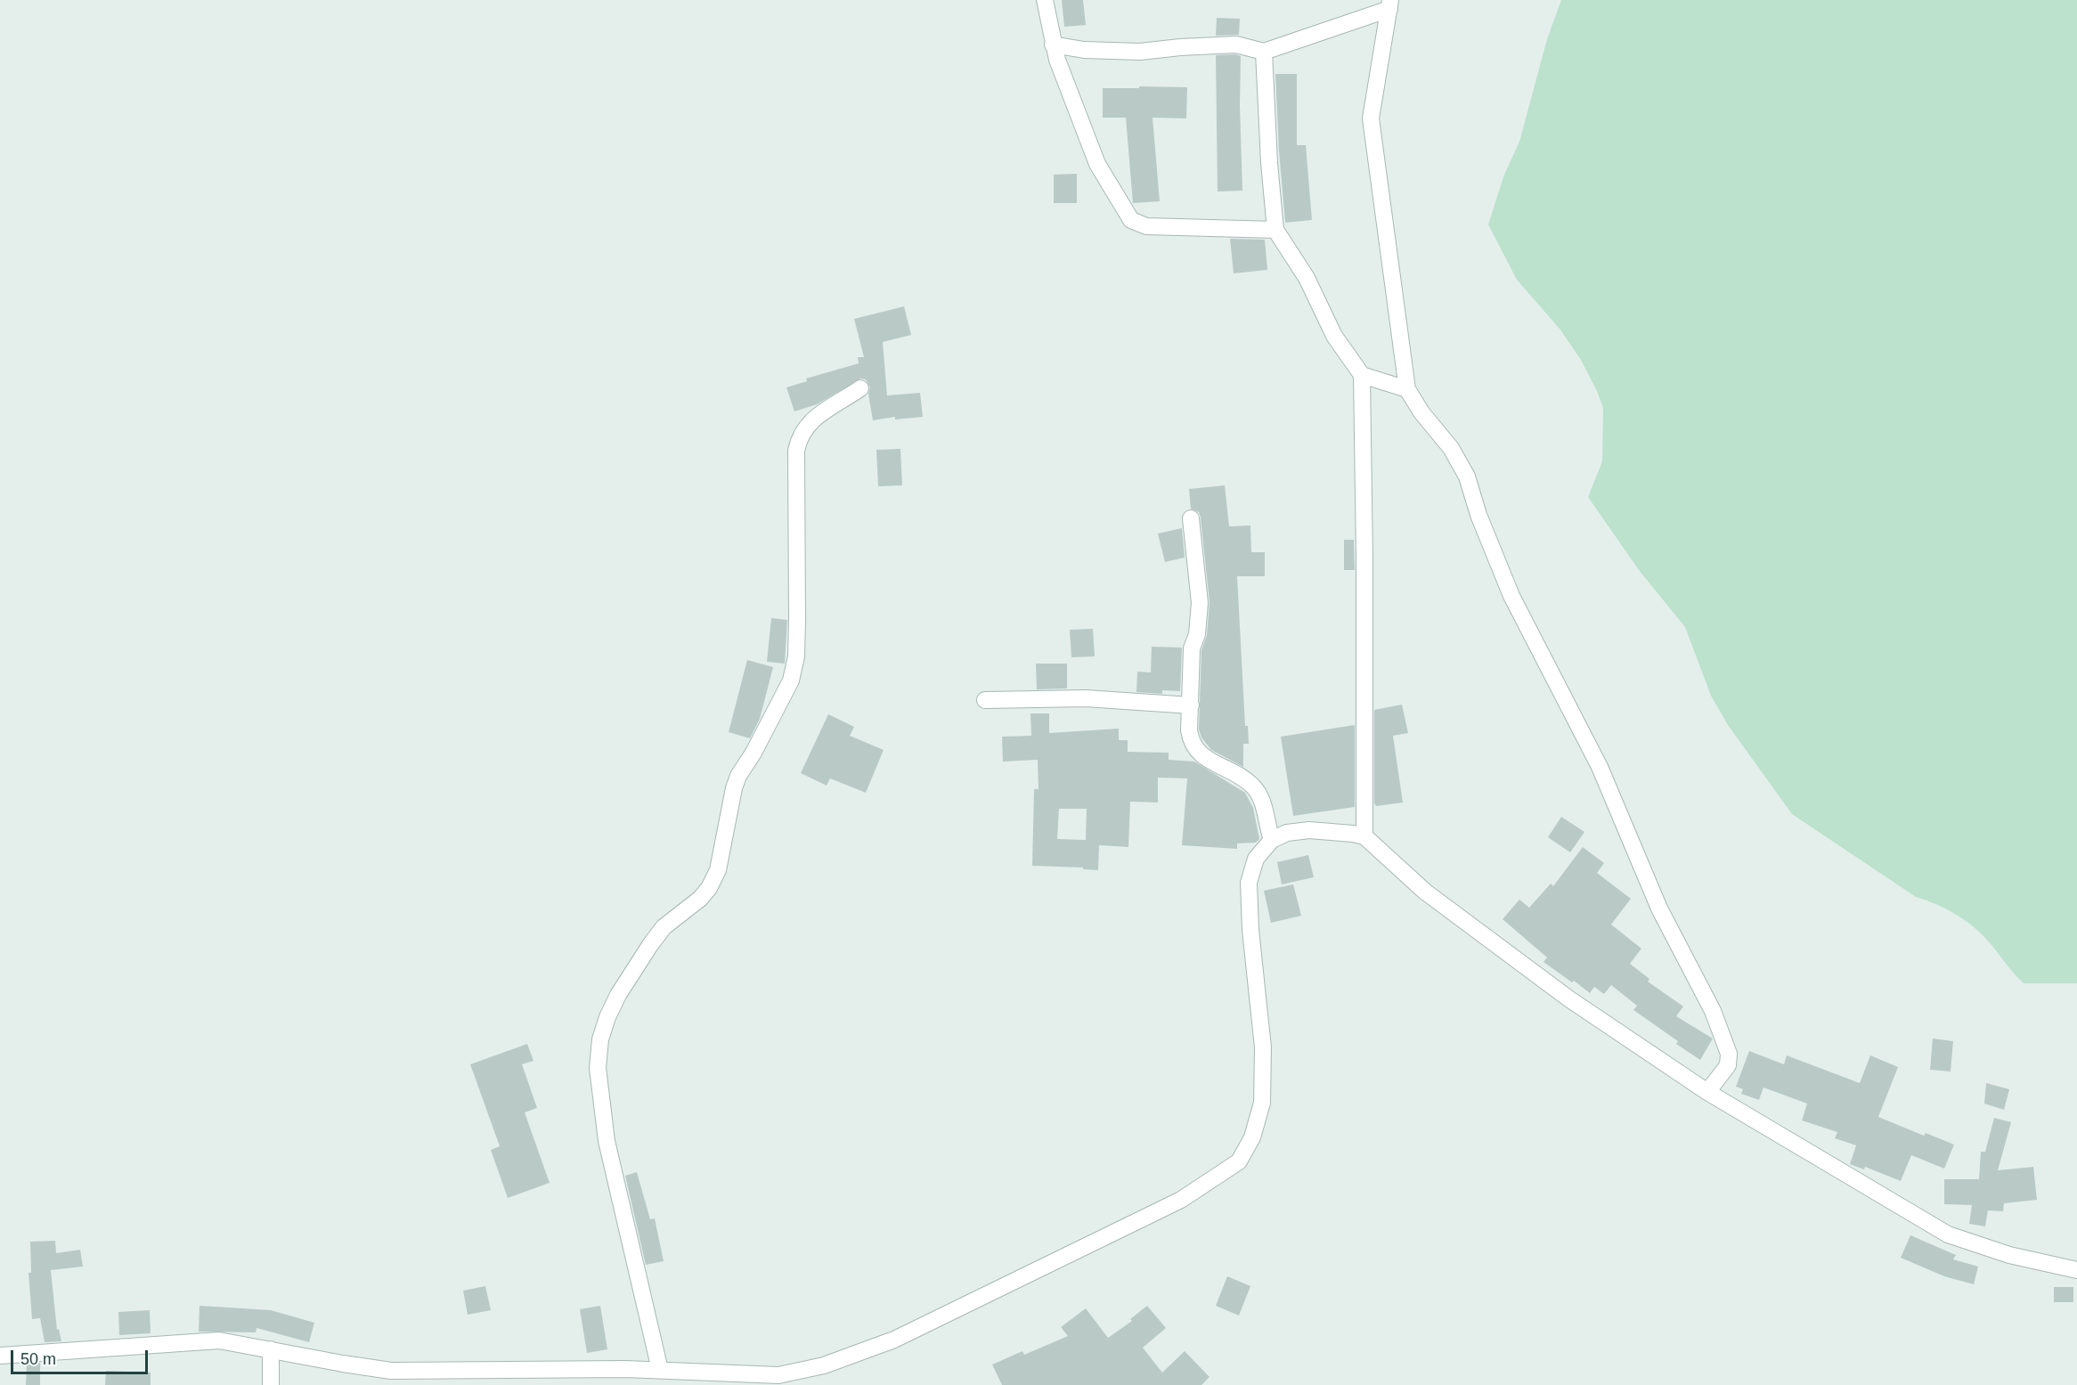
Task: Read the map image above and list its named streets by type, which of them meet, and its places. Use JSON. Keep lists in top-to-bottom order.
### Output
{
  "scale_bar": "50 m"
}
